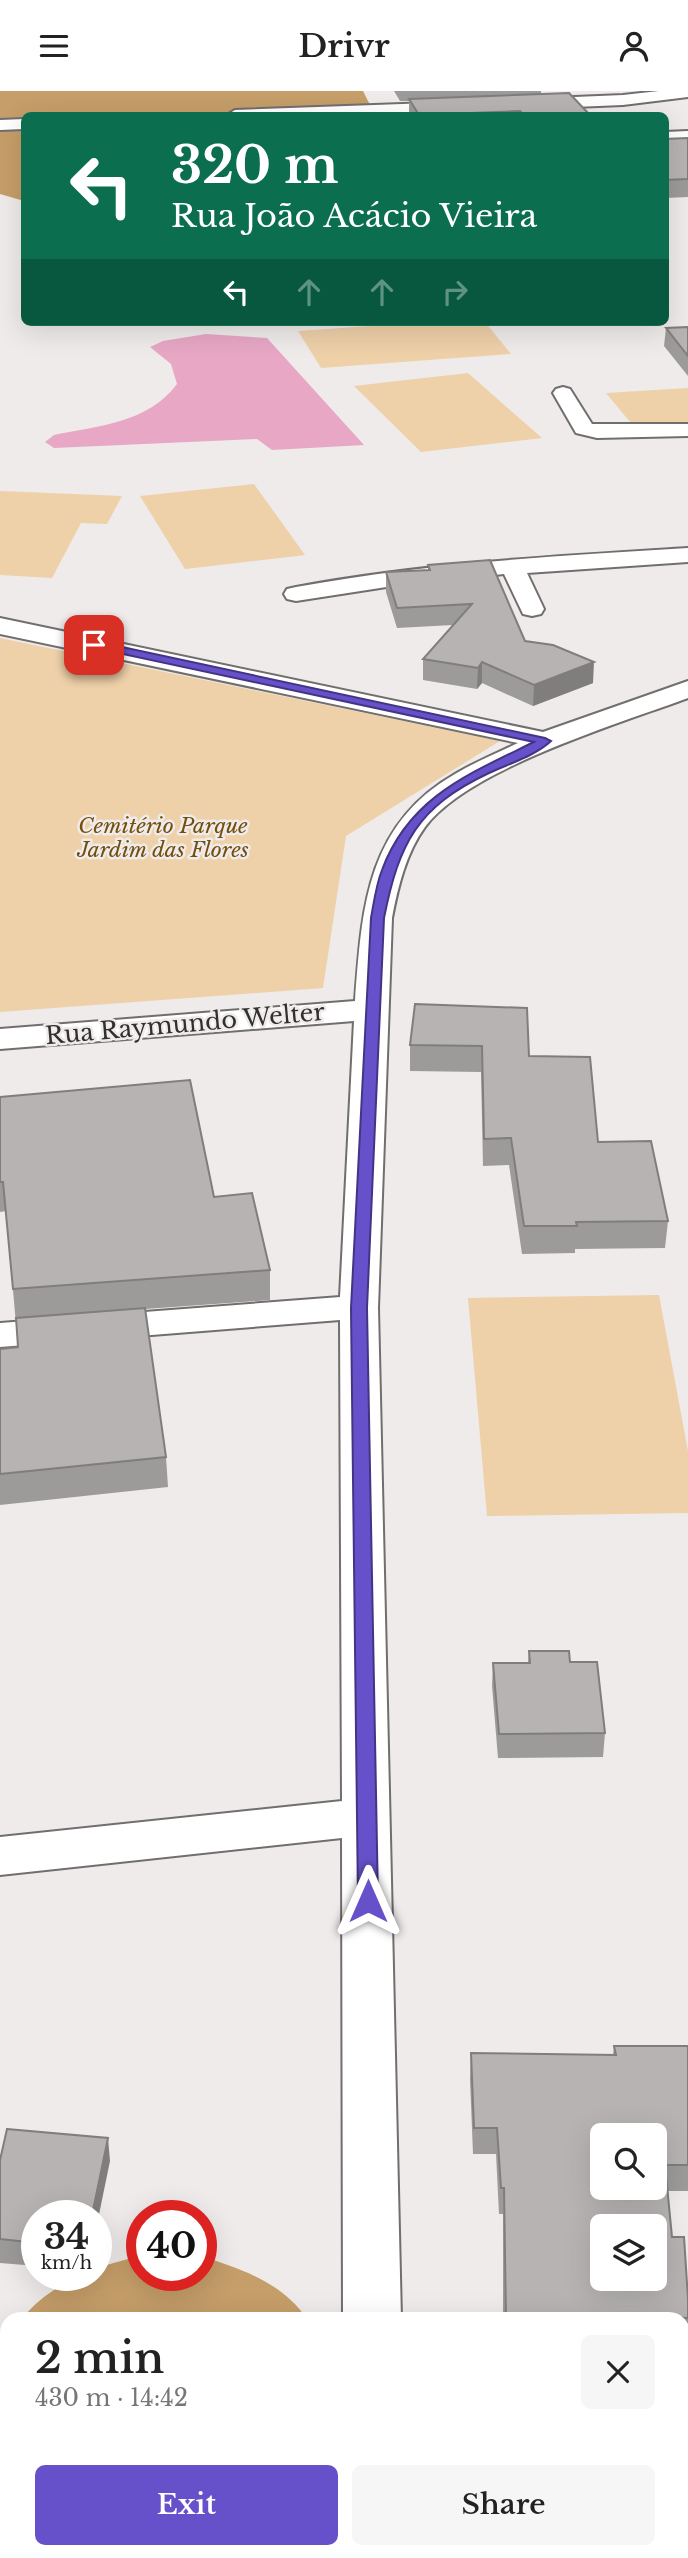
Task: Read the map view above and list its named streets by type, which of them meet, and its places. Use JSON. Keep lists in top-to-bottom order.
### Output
{
  "streets": {
    "street": ["Rua Raymundo Welter"]
  },
  "parks": ["Cemitério Parque Jardim das Flores"],
  "page": {
    "header": "Drivr",
    "turn": ["320 m", "Rua João Acácio Vieira"],
    "speed": "34 km/h",
    "limit": "40",
    "heading": ["2 min", "430 m · 14:42"],
    "buttons": ["Exit", "Share"]
  }
}
